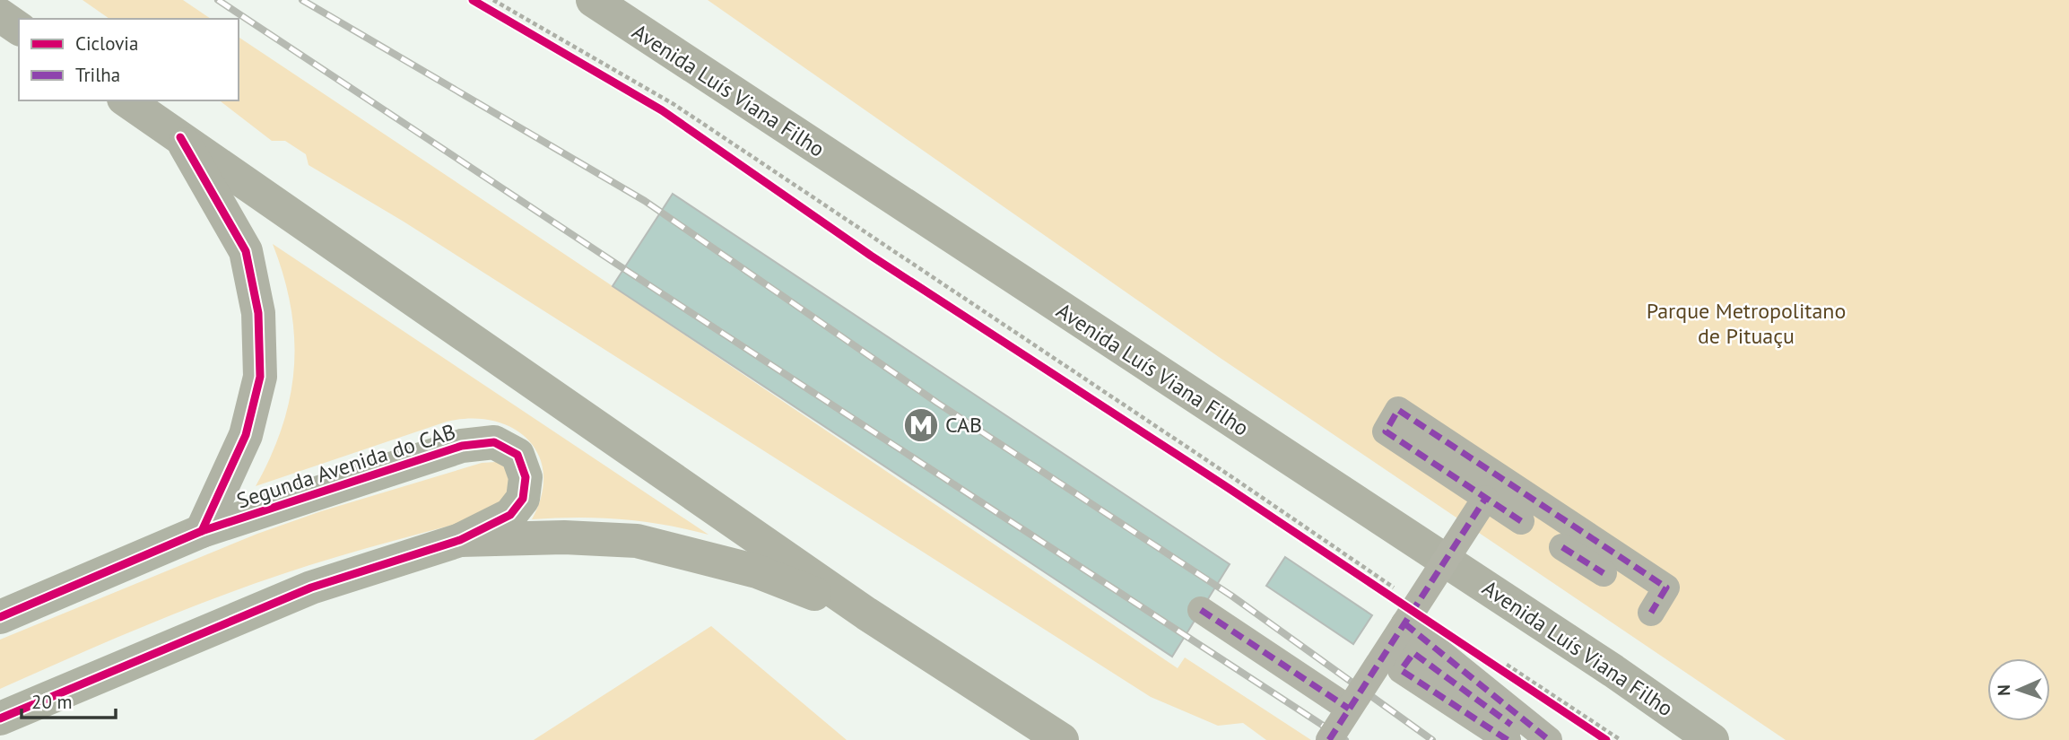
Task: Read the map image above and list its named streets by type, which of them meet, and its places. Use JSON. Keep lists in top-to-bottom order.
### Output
{
  "streets": {
    "highway": ["Avenida Luís Viana Filho"],
    "main road": ["Segunda Avenida do CAB"]
  },
  "parks": ["Parque Metropolitano de Pituaçu"],
  "places": {
    "metro station": ["CAB"]
  },
  "legend": ["Ciclovia", "Trilha"],
  "scale_bar": "20 m",
  "north": "left"
}
